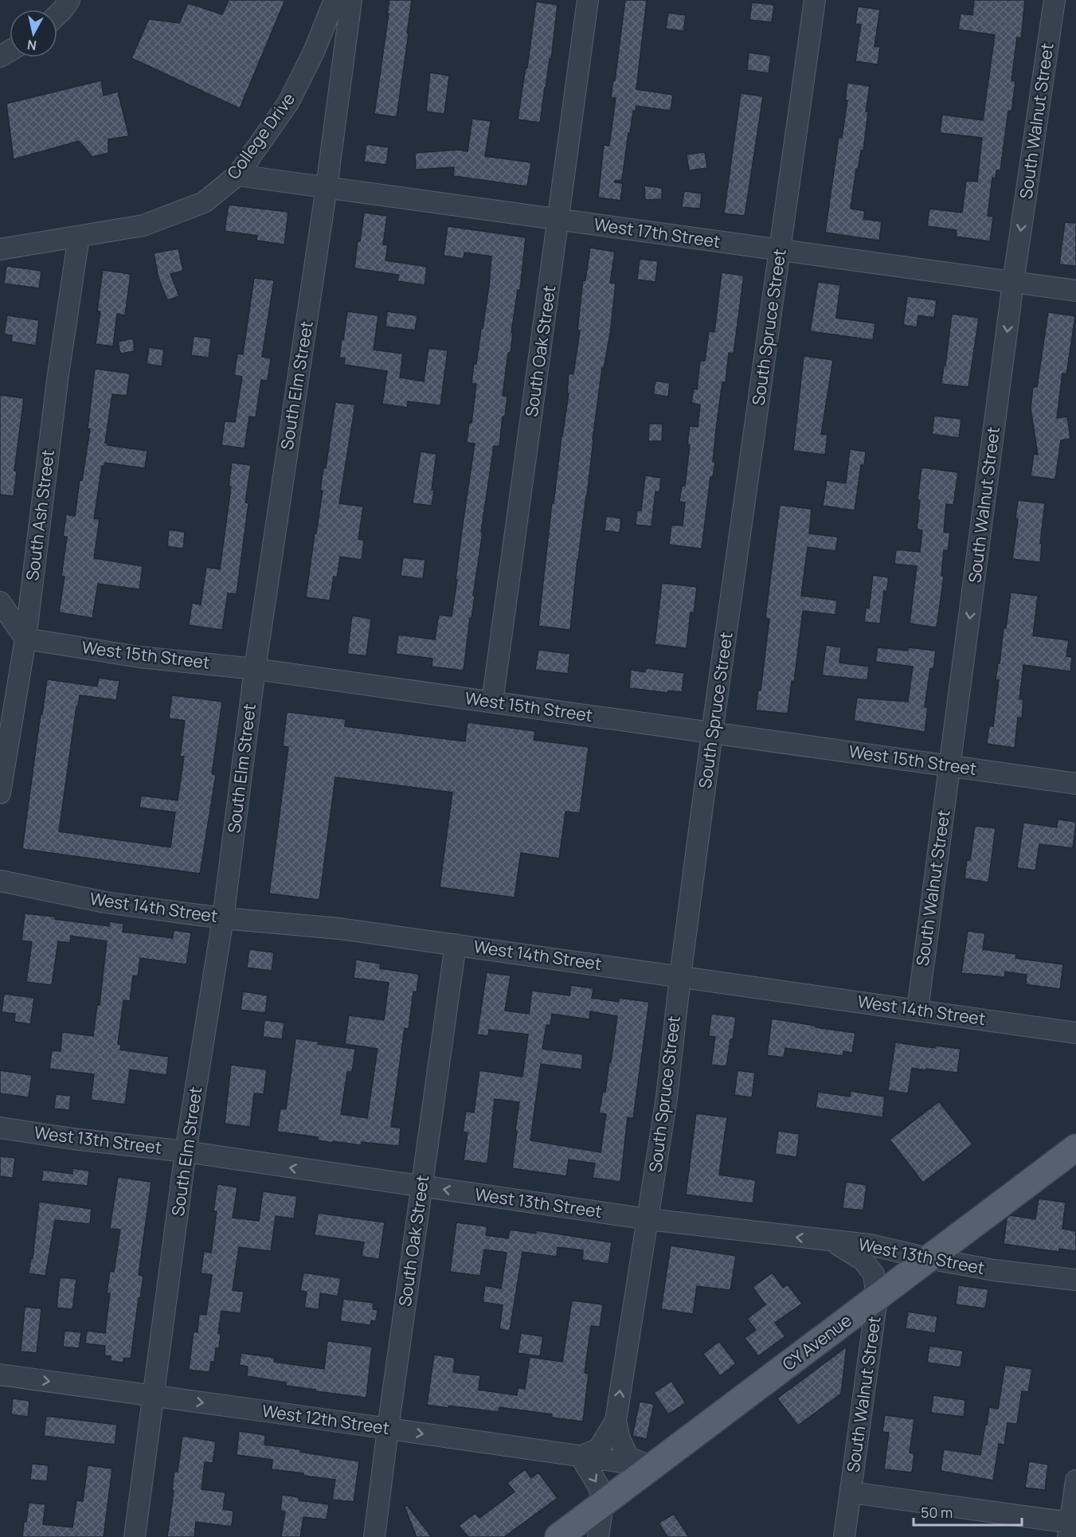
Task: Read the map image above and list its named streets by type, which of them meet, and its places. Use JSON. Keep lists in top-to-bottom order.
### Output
{
  "streets": {
    "main road": ["CY Avenue"],
    "street": [
      "South Walnut Street",
      "College Drive",
      "West 17th Street",
      "South Spruce Street",
      "South Oak Street",
      "South Elm Street",
      "South Ash Street",
      "West 15th Street",
      "West 14th Street",
      "West 13th Street",
      "West 12th Street"
    ]
  },
  "crossings": [
    ["South Walnut Street", "West 17th Street"],
    ["South Walnut Street", "West 15th Street"],
    ["South Walnut Street", "West 14th Street"],
    ["South Walnut Street", "West 13th Street"],
    ["South Walnut Street", "CY Avenue"],
    ["College Drive", "West 17th Street"],
    ["College Drive", "South Ash Street"],
    ["West 17th Street", "South Spruce Street"],
    ["West 17th Street", "South Oak Street"],
    ["West 17th Street", "South Elm Street"],
    ["South Spruce Street", "West 15th Street"],
    ["South Spruce Street", "West 14th Street"],
    ["South Spruce Street", "West 13th Street"],
    ["South Spruce Street", "CY Avenue"],
    ["South Spruce Street", "West 12th Street"],
    ["South Oak Street", "West 15th Street"],
    ["South Oak Street", "West 14th Street"],
    ["South Oak Street", "West 13th Street"],
    ["South Oak Street", "West 12th Street"],
    ["South Elm Street", "West 15th Street"],
    ["South Elm Street", "West 14th Street"],
    ["South Elm Street", "West 13th Street"],
    ["South Elm Street", "West 12th Street"],
    ["South Ash Street", "West 15th Street"],
    ["West 13th Street", "CY Avenue"],
    ["CY Avenue", "West 12th Street"]
  ],
  "one_way": ["South Walnut Street", "West 13th Street", "West 12th Street"],
  "scale_bar": "50 m",
  "north": "bottom"
}
